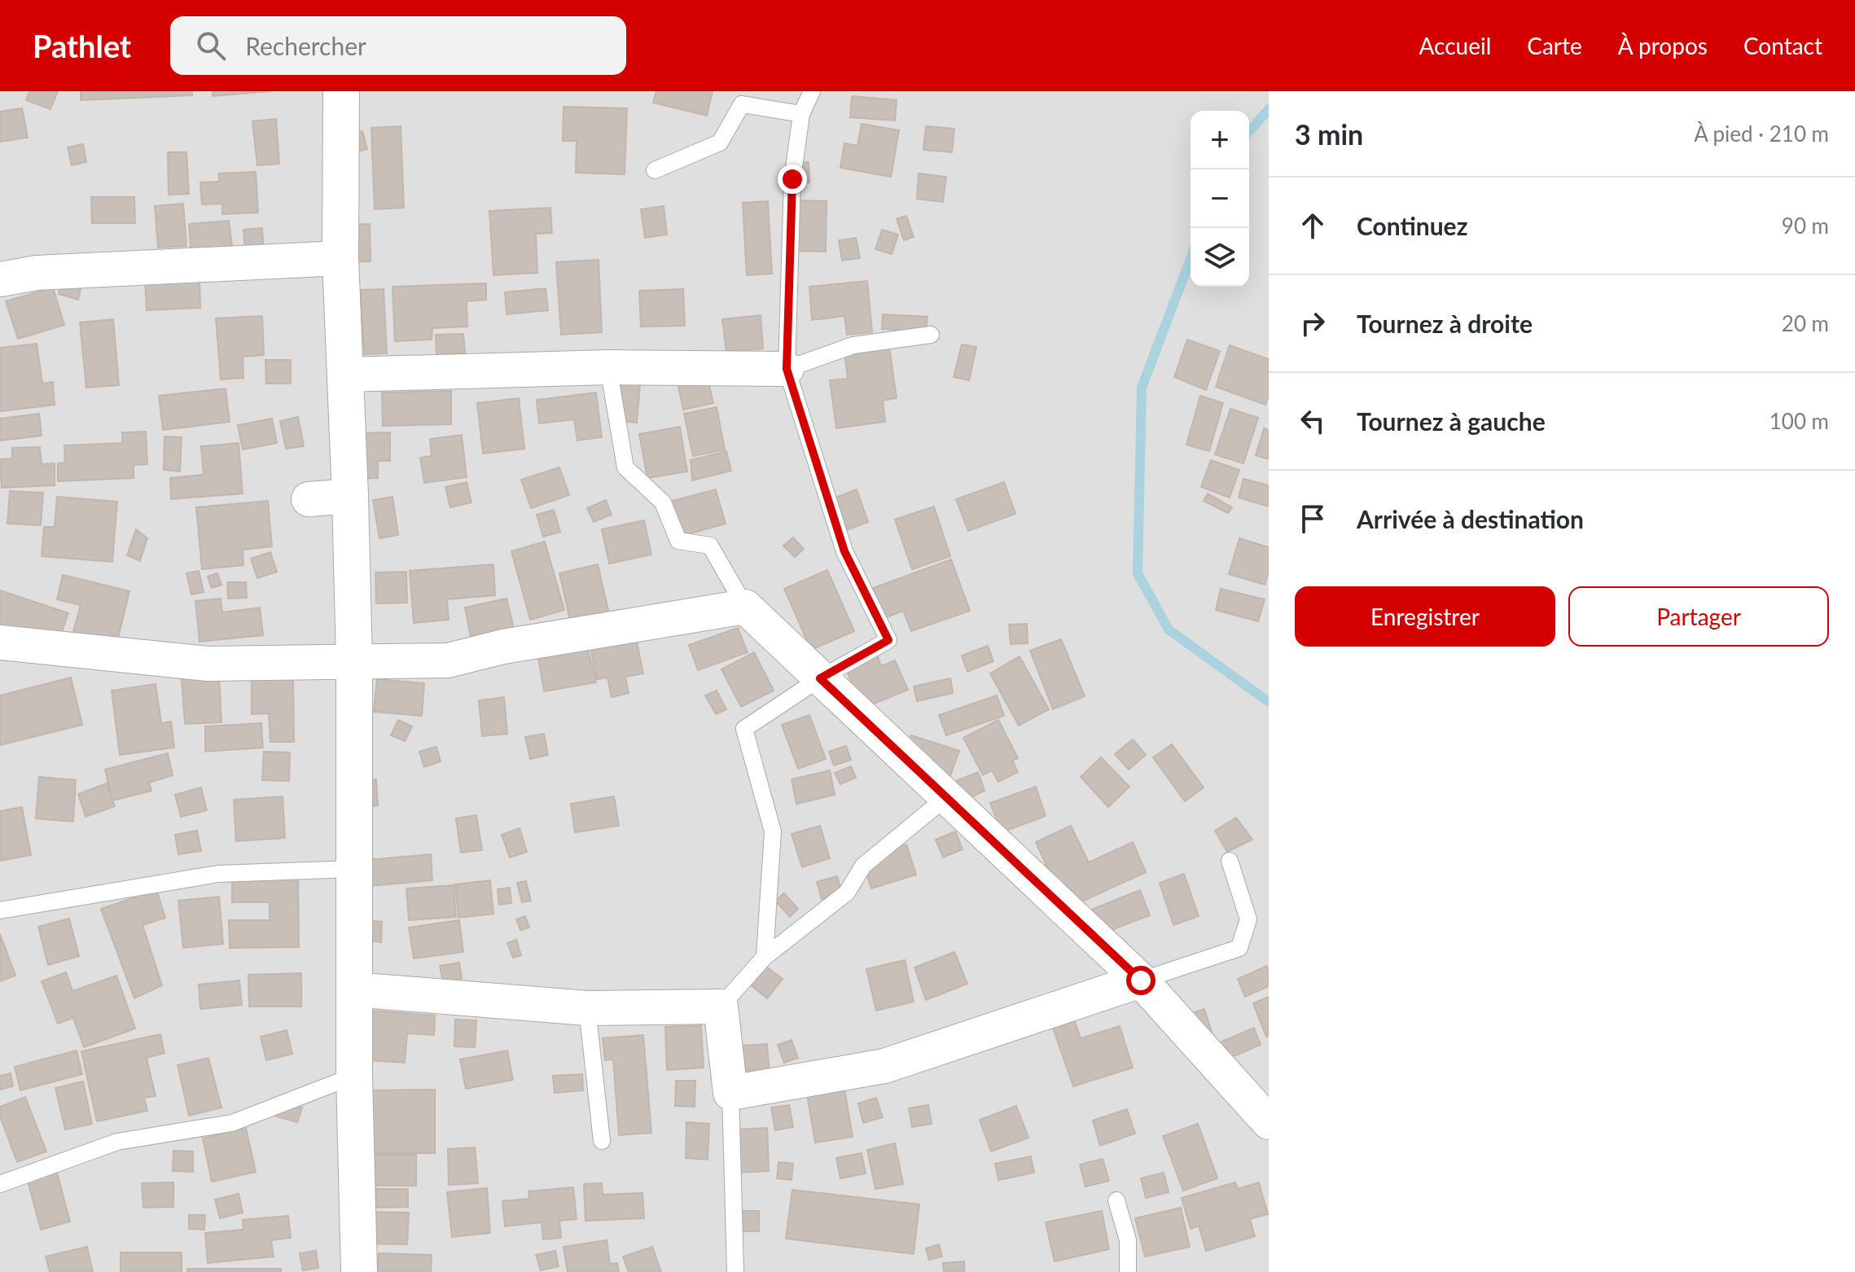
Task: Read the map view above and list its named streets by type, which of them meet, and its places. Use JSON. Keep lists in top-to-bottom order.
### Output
{
  "page": {
    "header": "Pathlet",
    "search": "Rechercher",
    "nav": [
      "Accueil",
      "Carte",
      "À propos",
      "Contact"
    ],
    "heading": ["3 min", "À pied · 210 m"],
    "map_buttons": ["+", "−"],
    "list": [
      ["Continuez", "90 m"],
      ["Tournez à droite", "20 m"],
      ["Tournez à gauche", "100 m"],
      "Arrivée à destination"
    ],
    "buttons": ["Enregistrer", "Partager"]
  }
}
